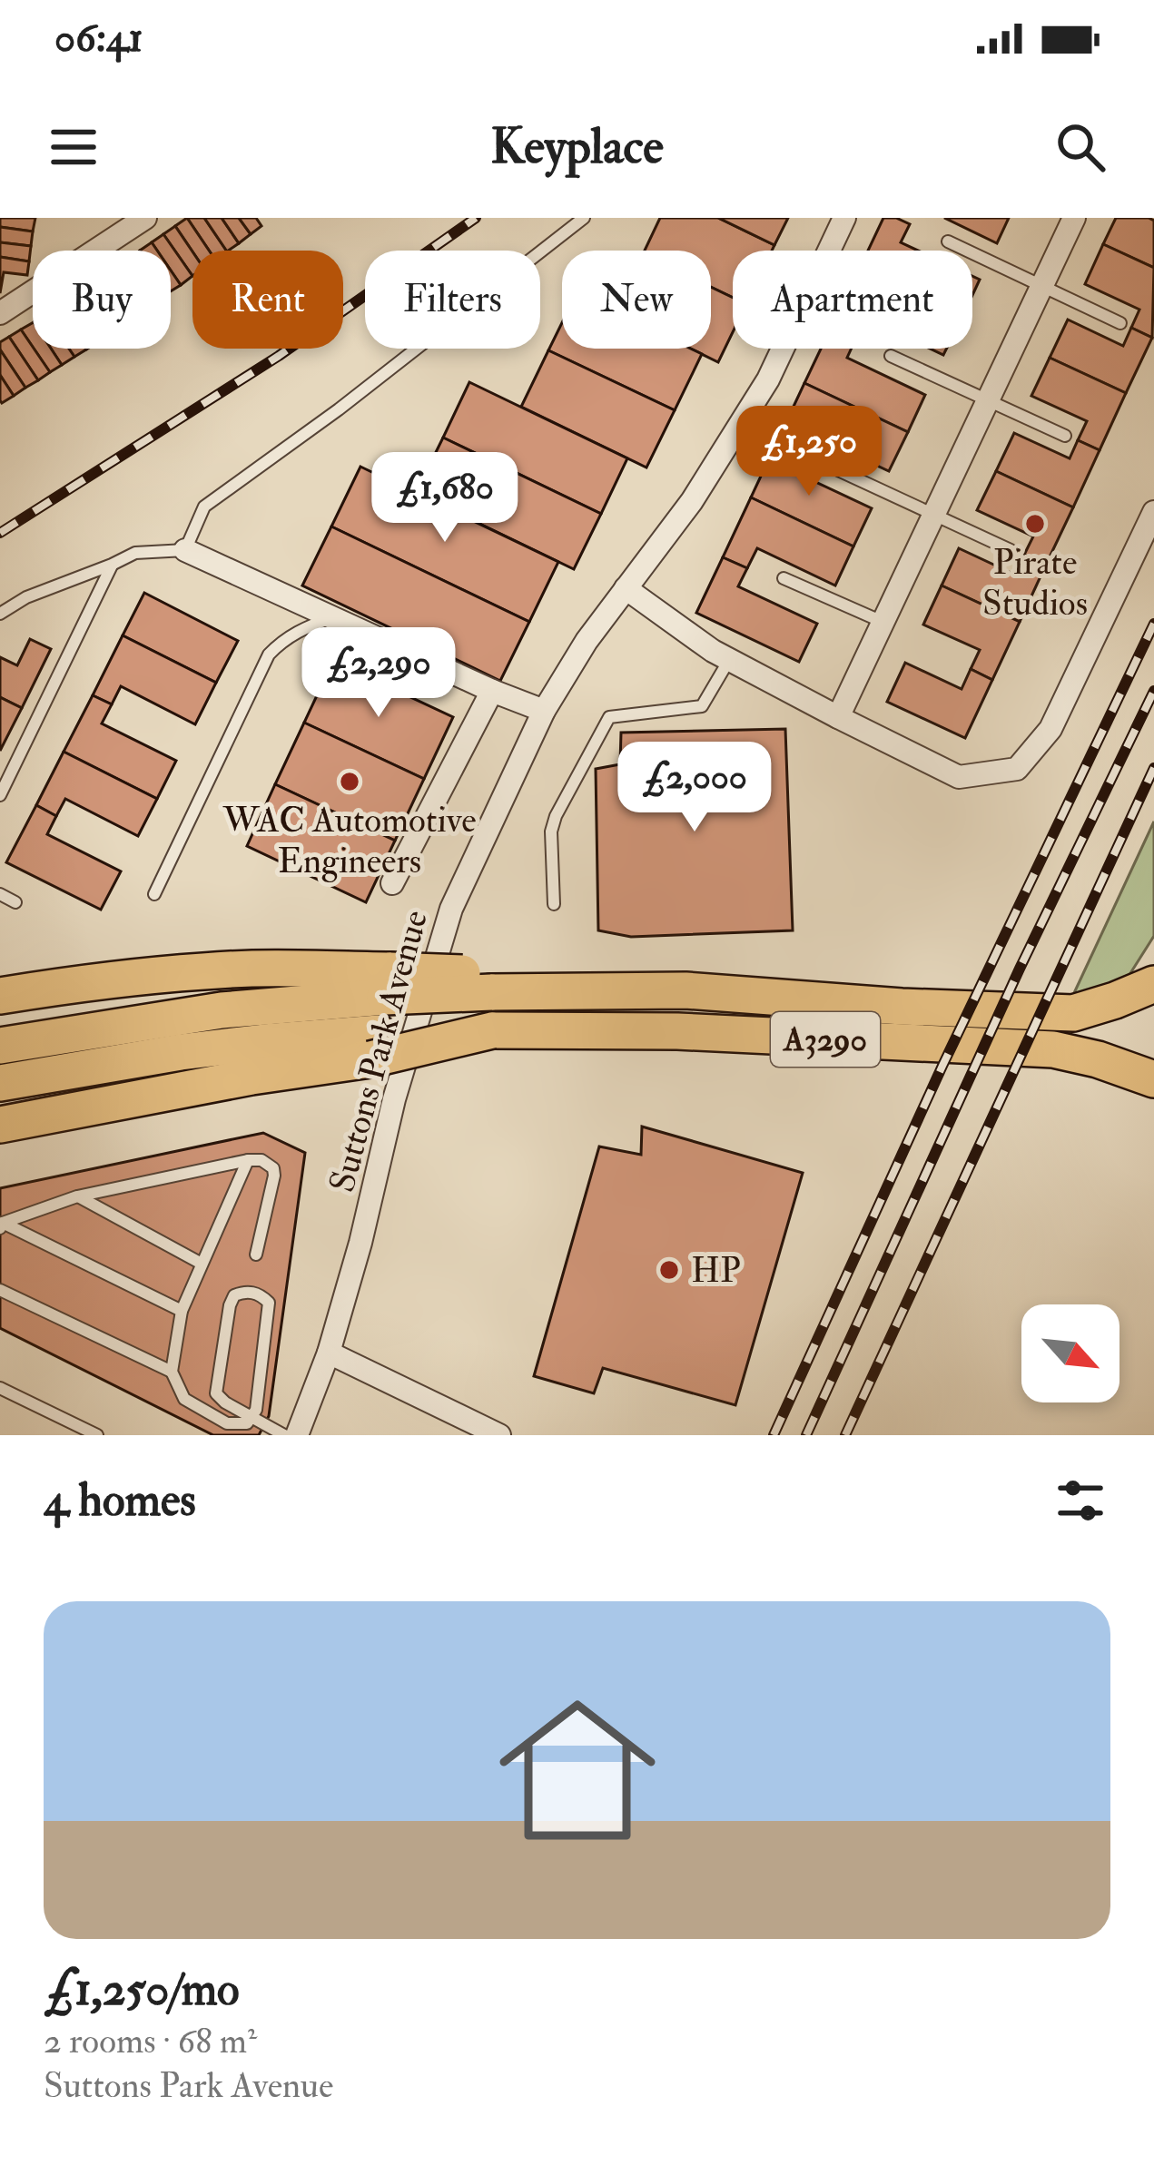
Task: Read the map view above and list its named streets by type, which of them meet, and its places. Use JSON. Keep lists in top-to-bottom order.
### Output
{
  "streets": {
    "main road": ["A3290"],
    "street": ["Suttons Park Avenue"]
  },
  "places": ["Pirate Studios", "WAC Automotive Engineers", "HP"],
  "north": "bottom right",
  "page": {
    "status": "06:41",
    "header": "Keyplace",
    "chip": [
      "Buy",
      "Rent",
      "Filters",
      "New",
      "Apartment"
    ],
    "price": [
      "£1,250",
      "£1,680",
      "£2,290",
      "£2,000"
    ],
    "heading": "4 homes",
    "list": [
      {
        "name": "£1,250/mo",
        "note": "2 rooms · 68 m² · Suttons Park Avenue"
      }
    ]
  }
}
